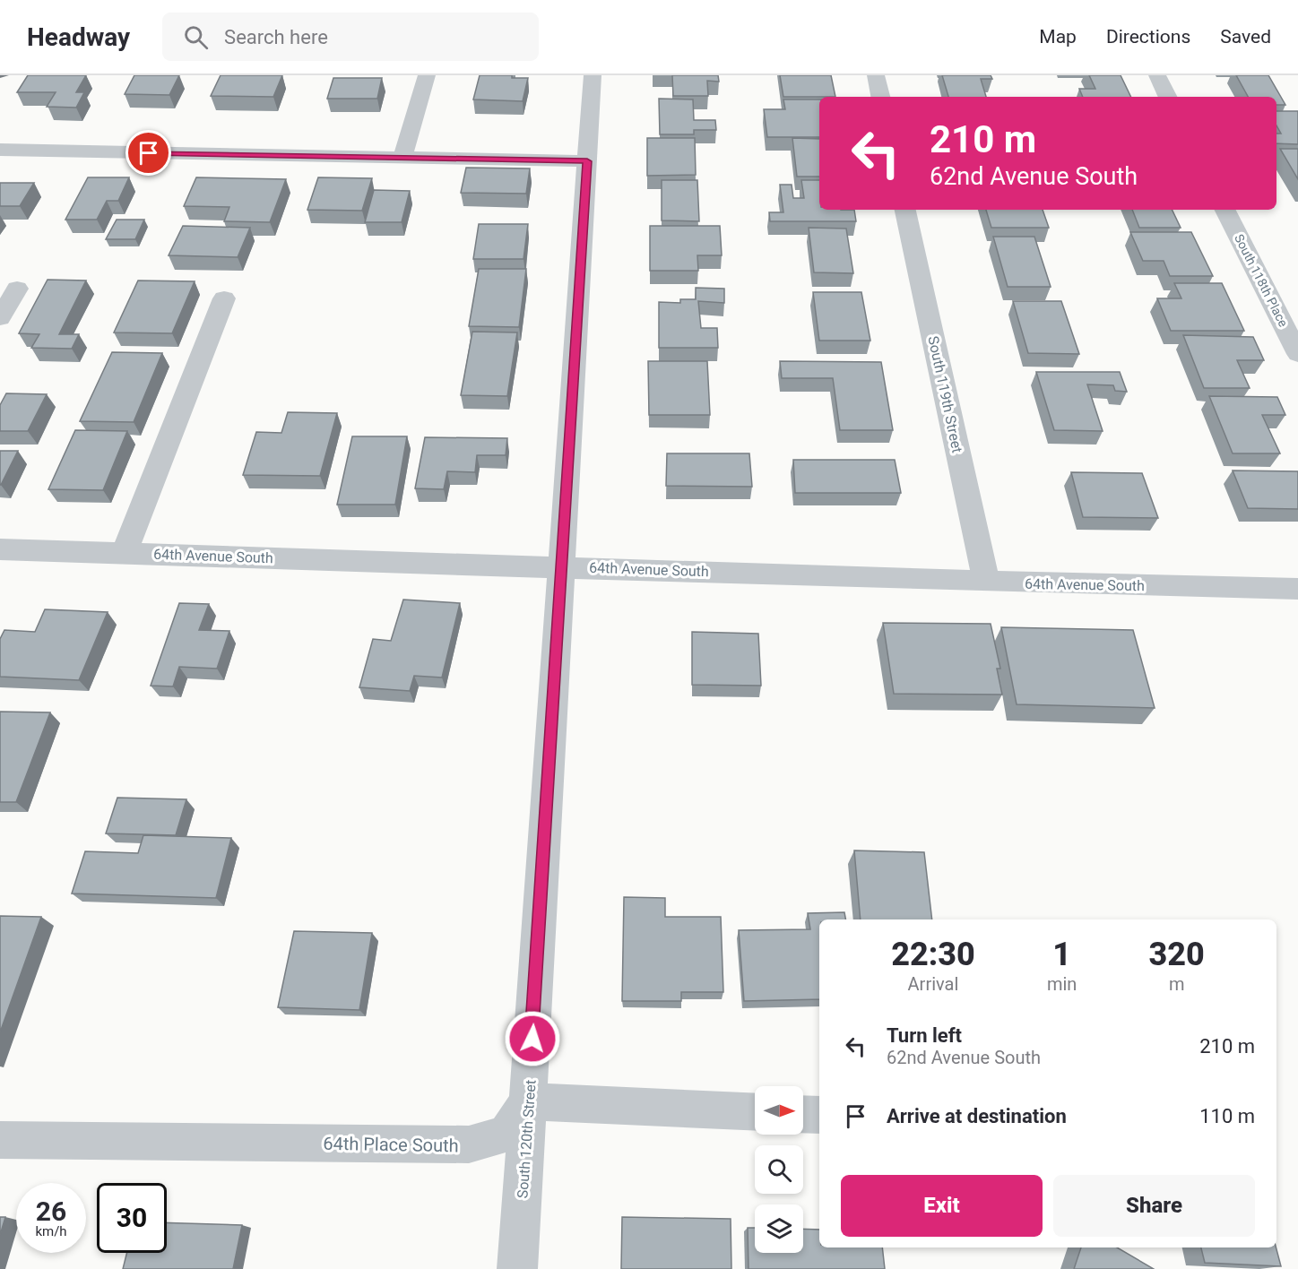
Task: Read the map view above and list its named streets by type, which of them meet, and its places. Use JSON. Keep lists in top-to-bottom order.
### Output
{
  "streets": {
    "street": [
      "South 118th Place",
      "South 119th Street",
      "64th Avenue South",
      "South 120th Street",
      "64th Place South"
    ]
  },
  "crossings": [
    ["South 119th Street", "64th Avenue South"],
    ["64th Avenue South", "South 120th Street"],
    ["South 120th Street", "64th Place South"]
  ],
  "north": "right",
  "page": {
    "header": "Headway",
    "search": "Search here",
    "nav": ["Map", "Directions", "Saved"],
    "turn": ["210 m", "62nd Avenue South"],
    "eta": [
      "22:30",
      "Arrival",
      "1",
      "min",
      "320",
      "m"
    ],
    "list": [
      {
        "name": "Turn left",
        "note": "62nd Avenue South",
        "value": "210 m"
      },
      {
        "name": "Arrive at destination",
        "value": "110 m"
      }
    ],
    "buttons": ["Exit", "Share"],
    "speed": "26 km/h",
    "limit": "30"
  }
}
